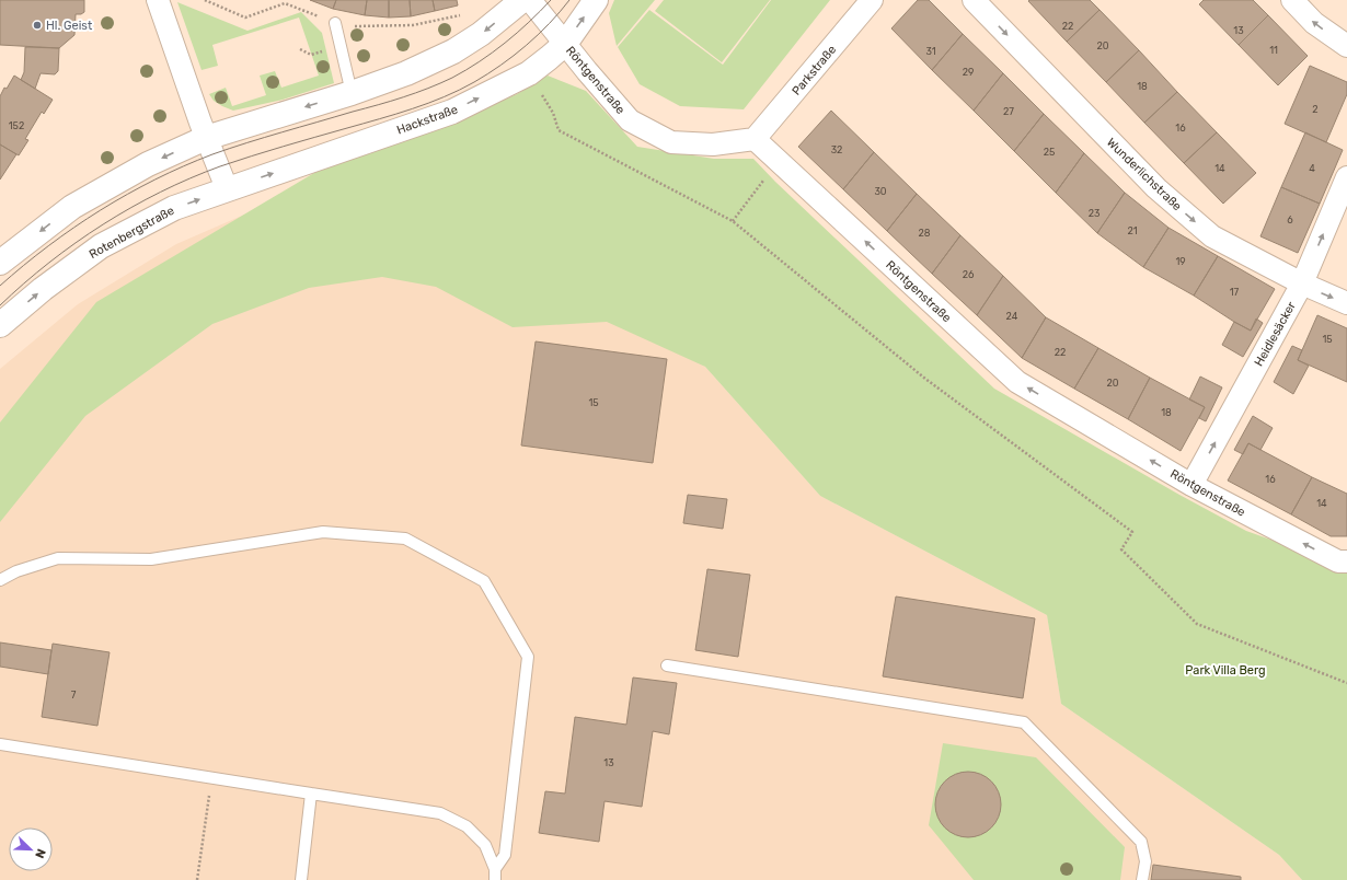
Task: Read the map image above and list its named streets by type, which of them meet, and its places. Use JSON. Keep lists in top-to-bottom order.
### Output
{
  "streets": {
    "main road": ["Hackstraße", "Rotenbergstraße"],
    "street": [
      "Parkstraße",
      "Röntgenstraße",
      "Wunderlichstraße",
      "Heidlesäcker"
    ]
  },
  "crossings": [
    ["Parkstraße", "Röntgenstraße"],
    ["Röntgenstraße", "Hackstraße"],
    ["Röntgenstraße", "Heidlesäcker"],
    ["Hackstraße", "Rotenbergstraße"],
    ["Wunderlichstraße", "Heidlesäcker"]
  ],
  "one_way": ["Röntgenstraße", "Wunderlichstraße", "Heidlesäcker"],
  "parks": ["Park Villa Berg"],
  "places": ["Hl. Geist"],
  "house_numbers": [
    "22",
    "13",
    "20",
    "11",
    "31",
    "29",
    "18",
    "2",
    "27",
    "152",
    "16",
    "32",
    "25",
    "14",
    "4",
    "30",
    "23",
    "6",
    "21",
    "28",
    "19",
    "26",
    "17",
    "24",
    "15",
    "22",
    "20",
    "15",
    "18",
    "16",
    "14",
    "7",
    "13"
  ],
  "north": "bottom right"
}
